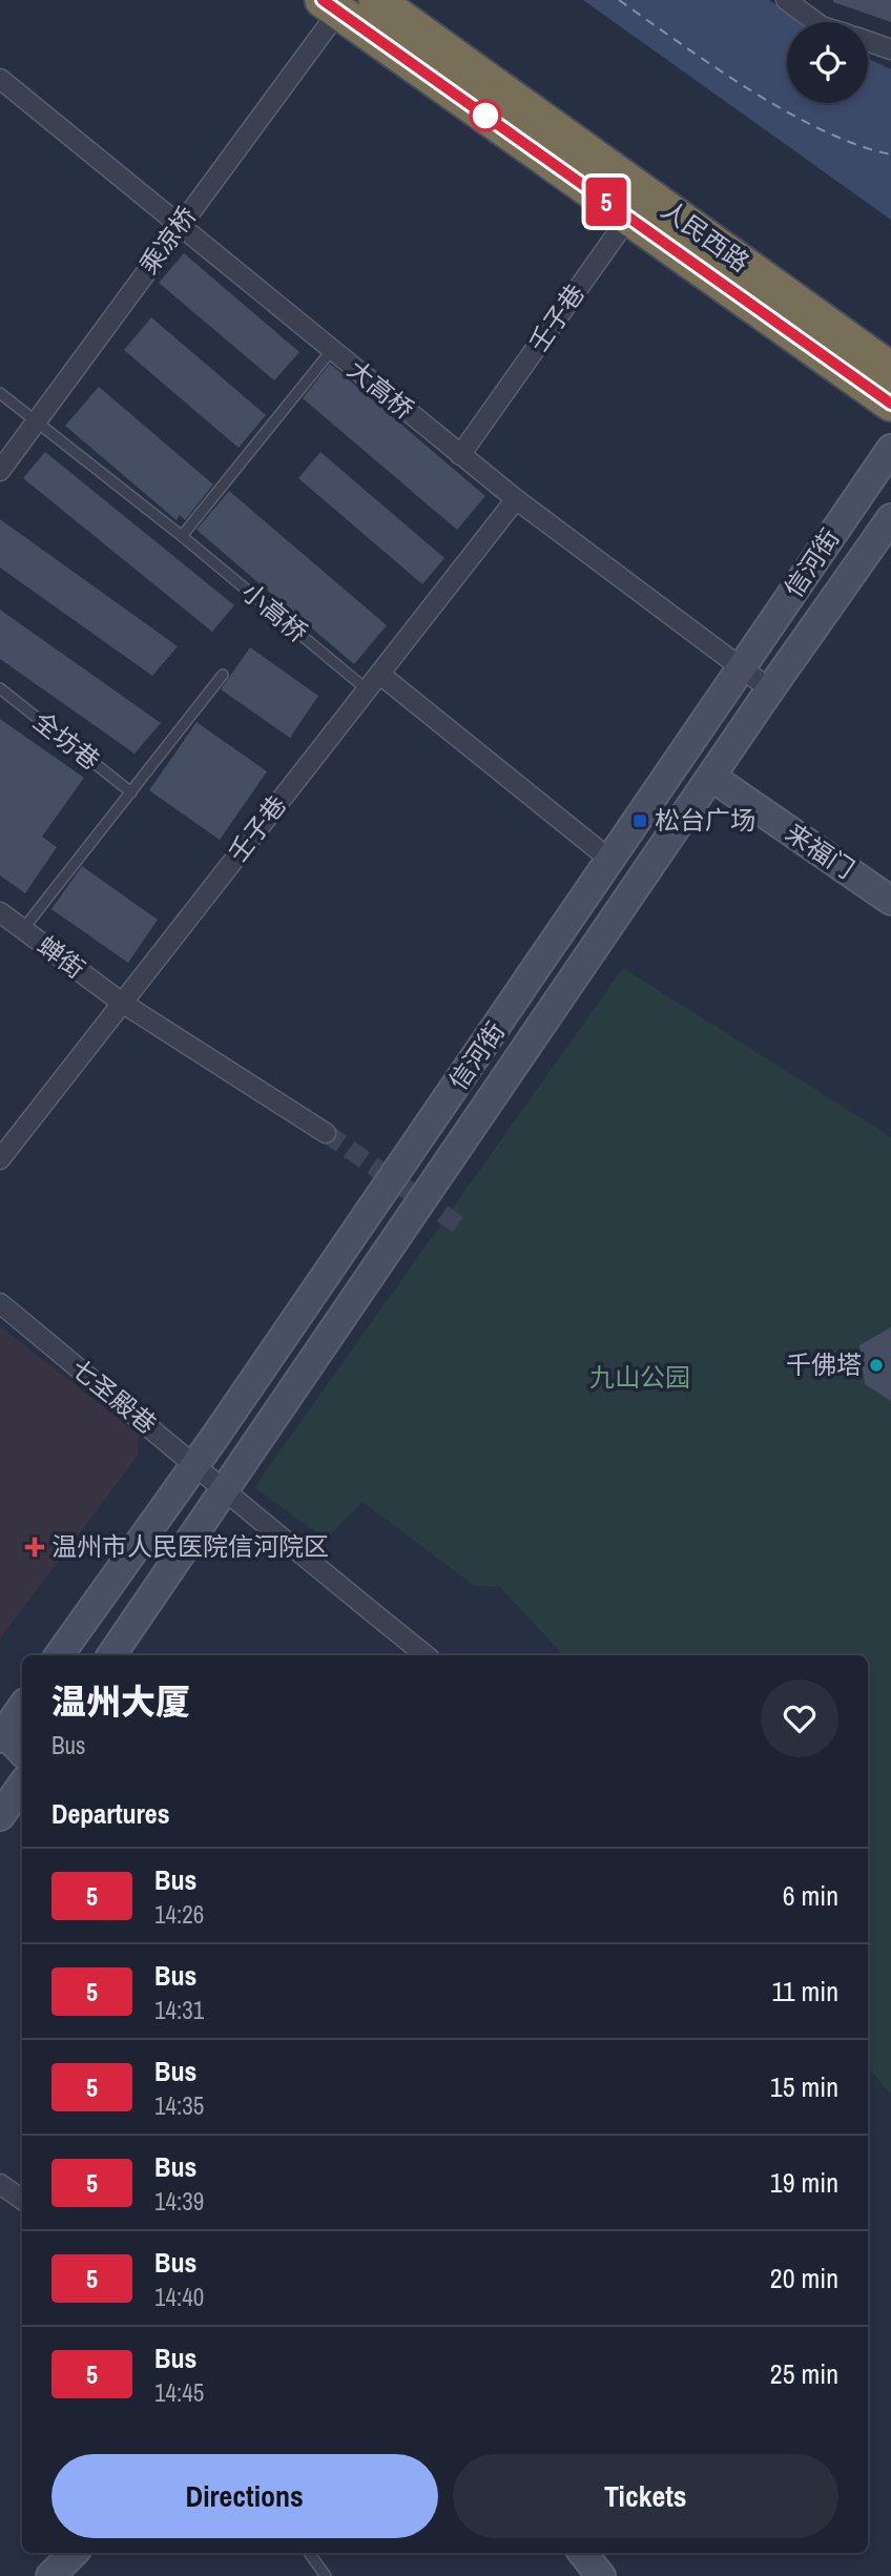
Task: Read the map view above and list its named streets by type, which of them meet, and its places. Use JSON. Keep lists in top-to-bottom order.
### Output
{
  "streets": {
    "highway": ["人民西路"],
    "main road": ["信河街", "来福门"],
    "street": [
      "乘凉桥",
      "壬子巷",
      "大高桥",
      "蝉街",
      "七圣殿巷"
    ],
    "lane": ["小高桥", "全坊巷"]
  },
  "crossings": [
    ["人民西路", "乘凉桥"],
    ["人民西路", "壬子巷"],
    ["乘凉桥", "大高桥"],
    ["乘凉桥", "小高桥"],
    ["壬子巷", "大高桥"],
    ["壬子巷", "小高桥"],
    ["壬子巷", "蝉街"],
    ["大高桥", "信河街"],
    ["信河街", "来福门"],
    ["信河街", "七圣殿巷"]
  ],
  "parks": ["九山公园"],
  "places": {
    "transit": ["松台广场"],
    "other": ["千佛塔"],
    "health": ["温州市人民医院信河院区"]
  },
  "lines": ["bus line 5"],
  "page": {
    "on_map": "5",
    "heading": [
      ["温州大厦", "Bus"],
      "Departures"
    ],
    "list": [
      {
        "mark": "5",
        "name": "Bus",
        "note": "14:26",
        "value": "6 min"
      },
      {
        "mark": "5",
        "name": "Bus",
        "note": "14:31",
        "value": "11 min"
      },
      {
        "mark": "5",
        "name": "Bus",
        "note": "14:35",
        "value": "15 min"
      },
      {
        "mark": "5",
        "name": "Bus",
        "note": "14:39",
        "value": "19 min"
      },
      {
        "mark": "5",
        "name": "Bus",
        "note": "14:40",
        "value": "20 min"
      },
      {
        "mark": "5",
        "name": "Bus",
        "note": "14:45",
        "value": "25 min"
      }
    ],
    "buttons": ["Directions", "Tickets"]
  }
}
